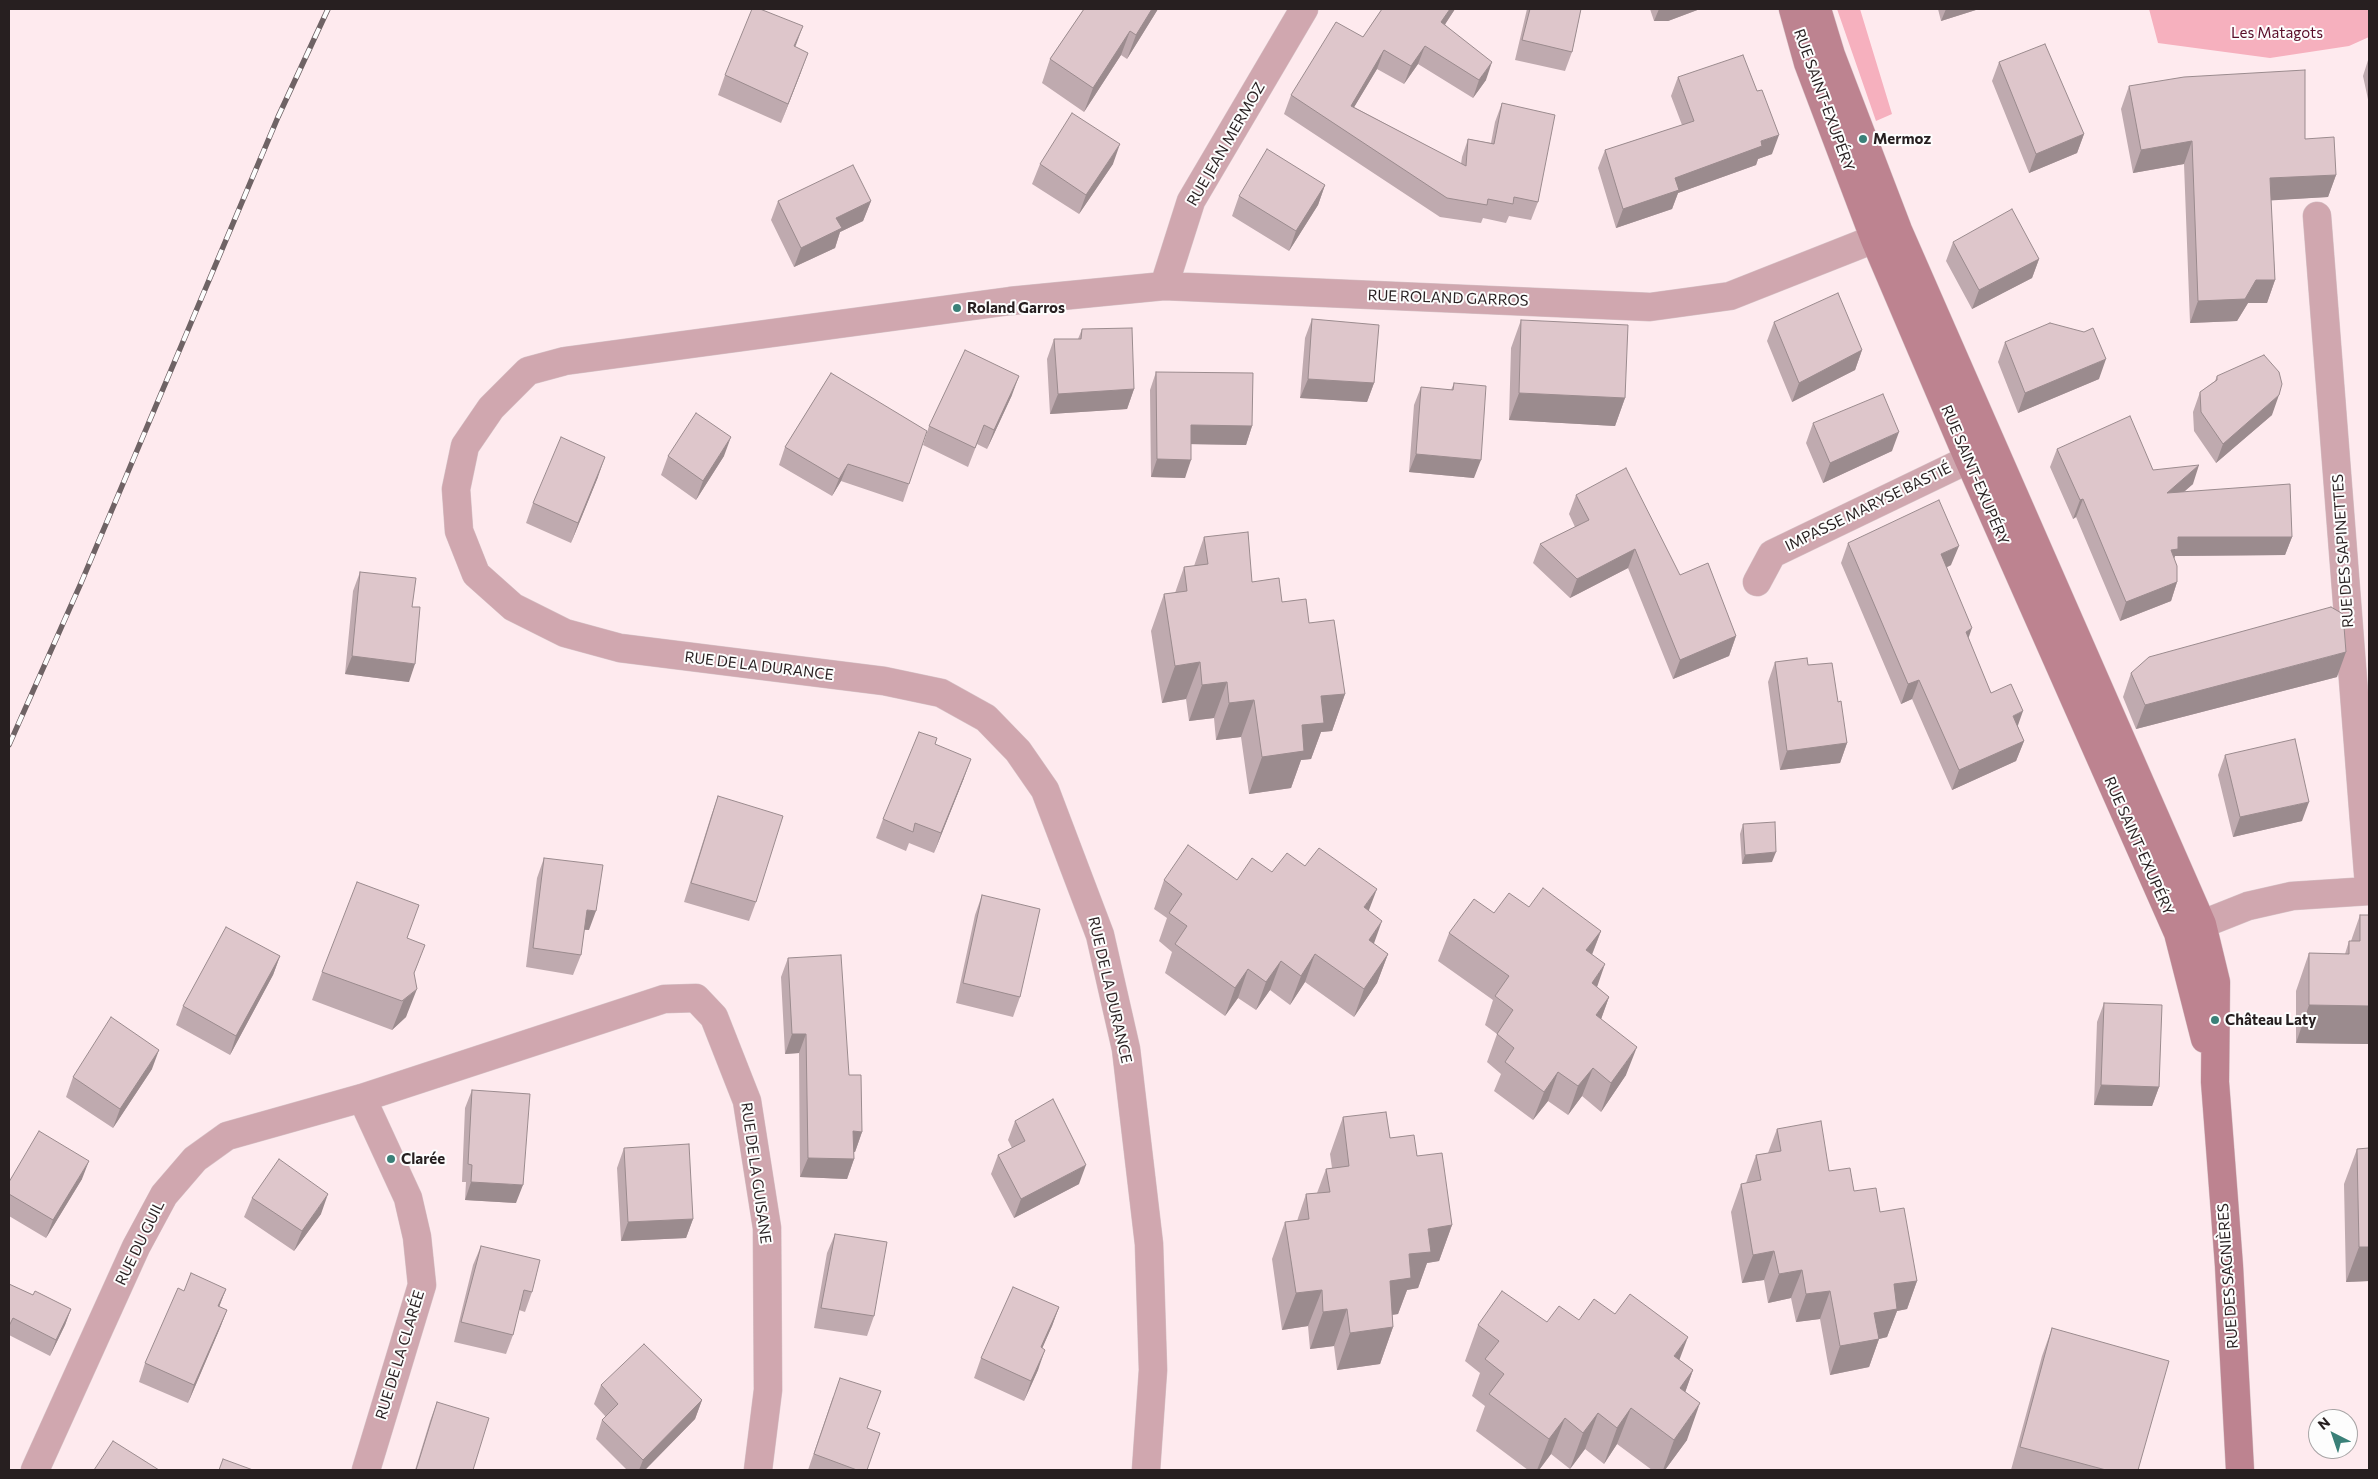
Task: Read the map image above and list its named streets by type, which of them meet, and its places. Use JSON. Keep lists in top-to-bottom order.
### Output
{
  "streets": {
    "main road": ["RUE SAINT-EXUPÉRY", "RUE DES SAGNIÈRES"],
    "street": [
      "RUE JEAN MERMOZ",
      "RUE ROLAND GARROS",
      "IMPASSE MARYSE BASTIÉ",
      "RUE DES SAPINETTES",
      "RUE DE LA DURANCE",
      "RUE DE LA GUISANE",
      "RUE DU GUIL",
      "RUE DE LA CLARÉE"
    ]
  },
  "crossings": [
    ["RUE SAINT-EXUPÉRY", "RUE ROLAND GARROS"],
    ["RUE SAINT-EXUPÉRY", "IMPASSE MARYSE BASTIÉ"],
    ["RUE SAINT-EXUPÉRY", "RUE DES SAGNIÈRES"],
    ["RUE JEAN MERMOZ", "RUE ROLAND GARROS"],
    ["RUE ROLAND GARROS", "RUE DE LA DURANCE"],
    ["RUE DE LA GUISANE", "RUE DU GUIL"],
    ["RUE DE LA GUISANE", "RUE DE LA CLARÉE"],
    ["RUE DU GUIL", "RUE DE LA CLARÉE"]
  ],
  "parks": ["Les Matagots"],
  "places": [
    "Mermoz",
    "Roland Garros",
    "Château Laty",
    "Clarée"
  ],
  "north": "top left"
}
